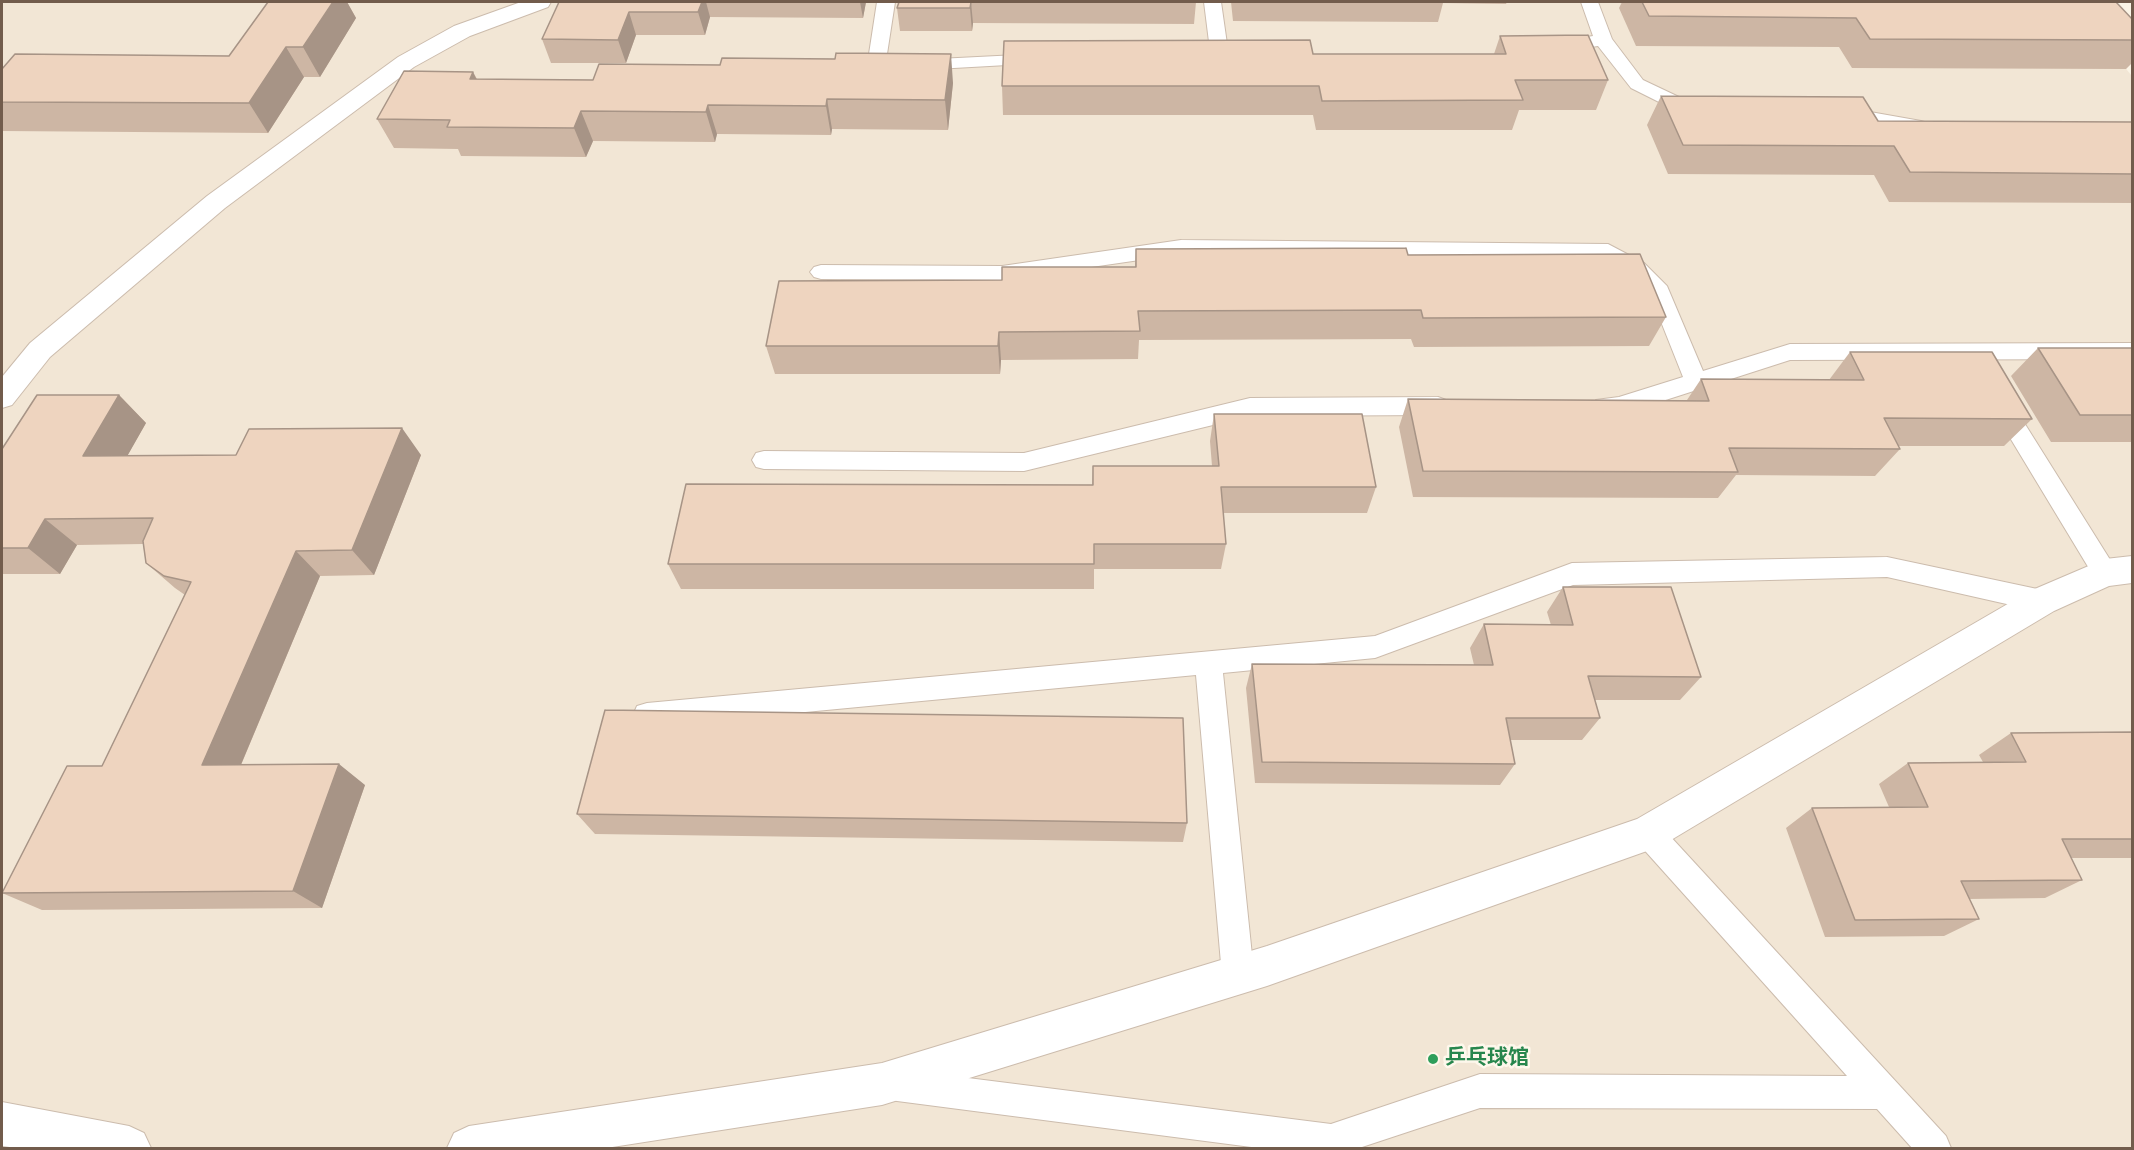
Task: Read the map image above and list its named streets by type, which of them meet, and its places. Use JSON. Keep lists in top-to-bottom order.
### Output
{
  "places": ["乒乓球馆"]
}
